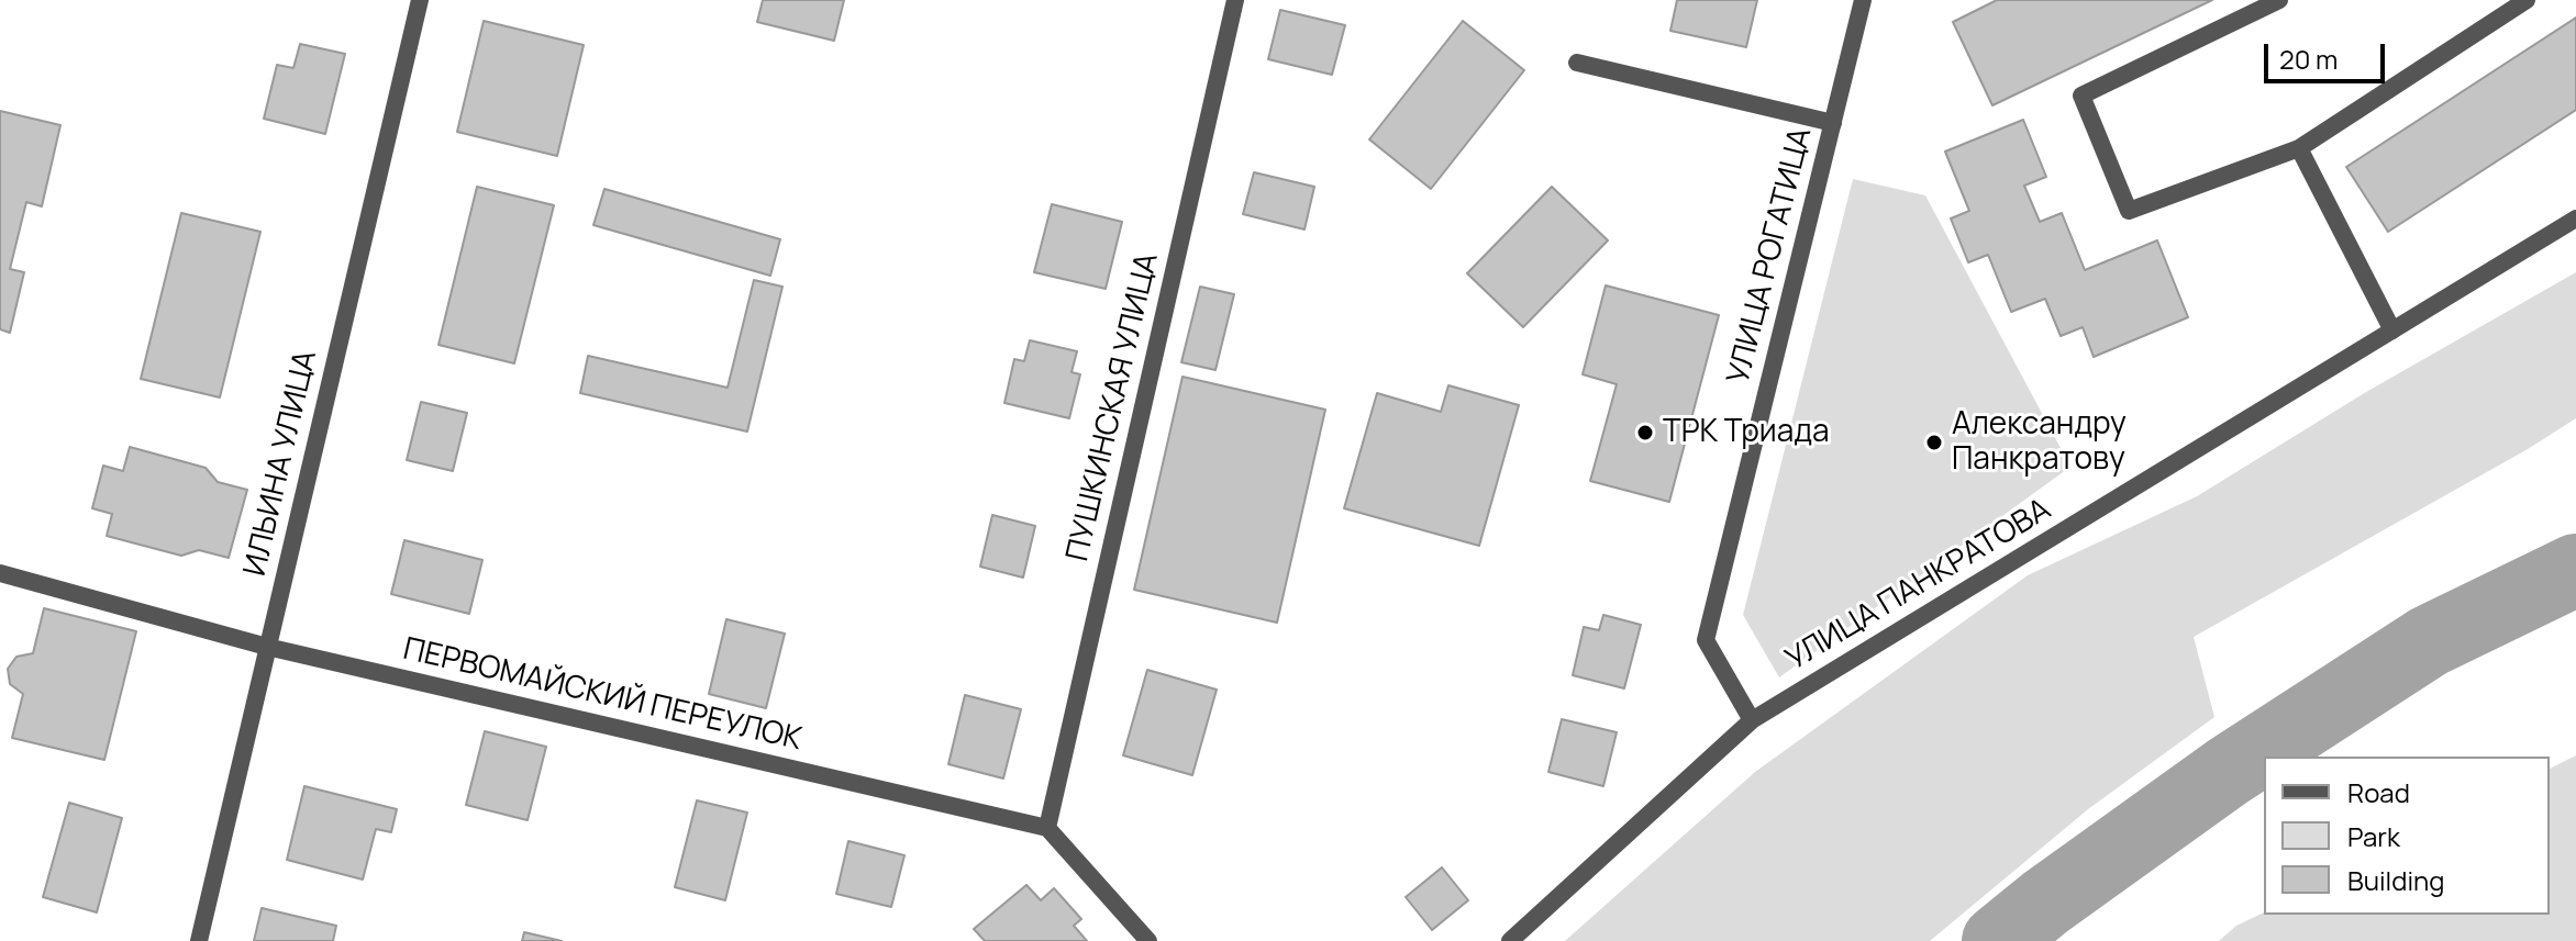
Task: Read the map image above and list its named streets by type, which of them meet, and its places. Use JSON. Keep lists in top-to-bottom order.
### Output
{
  "streets": {
    "street": [
      "УЛИЦА РОГАТИЦА",
      "ПУШКИНСКАЯ УЛИЦА",
      "ИЛЬИНА УЛИЦА",
      "УЛИЦА ПАНКРАТОВА",
      "ПЕРВОМАЙСКИЙ ПЕРЕУЛОК"
    ]
  },
  "crossings": [
    ["УЛИЦА РОГАТИЦА", "УЛИЦА ПАНКРАТОВА"],
    ["ПУШКИНСКАЯ УЛИЦА", "ПЕРВОМАЙСКИЙ ПЕРЕУЛОК"],
    ["ИЛЬИНА УЛИЦА", "ПЕРВОМАЙСКИЙ ПЕРЕУЛОК"]
  ],
  "places": ["ТРК Триада", "Александру Панкратову"],
  "legend": ["Road", "Park", "Building"],
  "scale_bar": "20 m"
}
